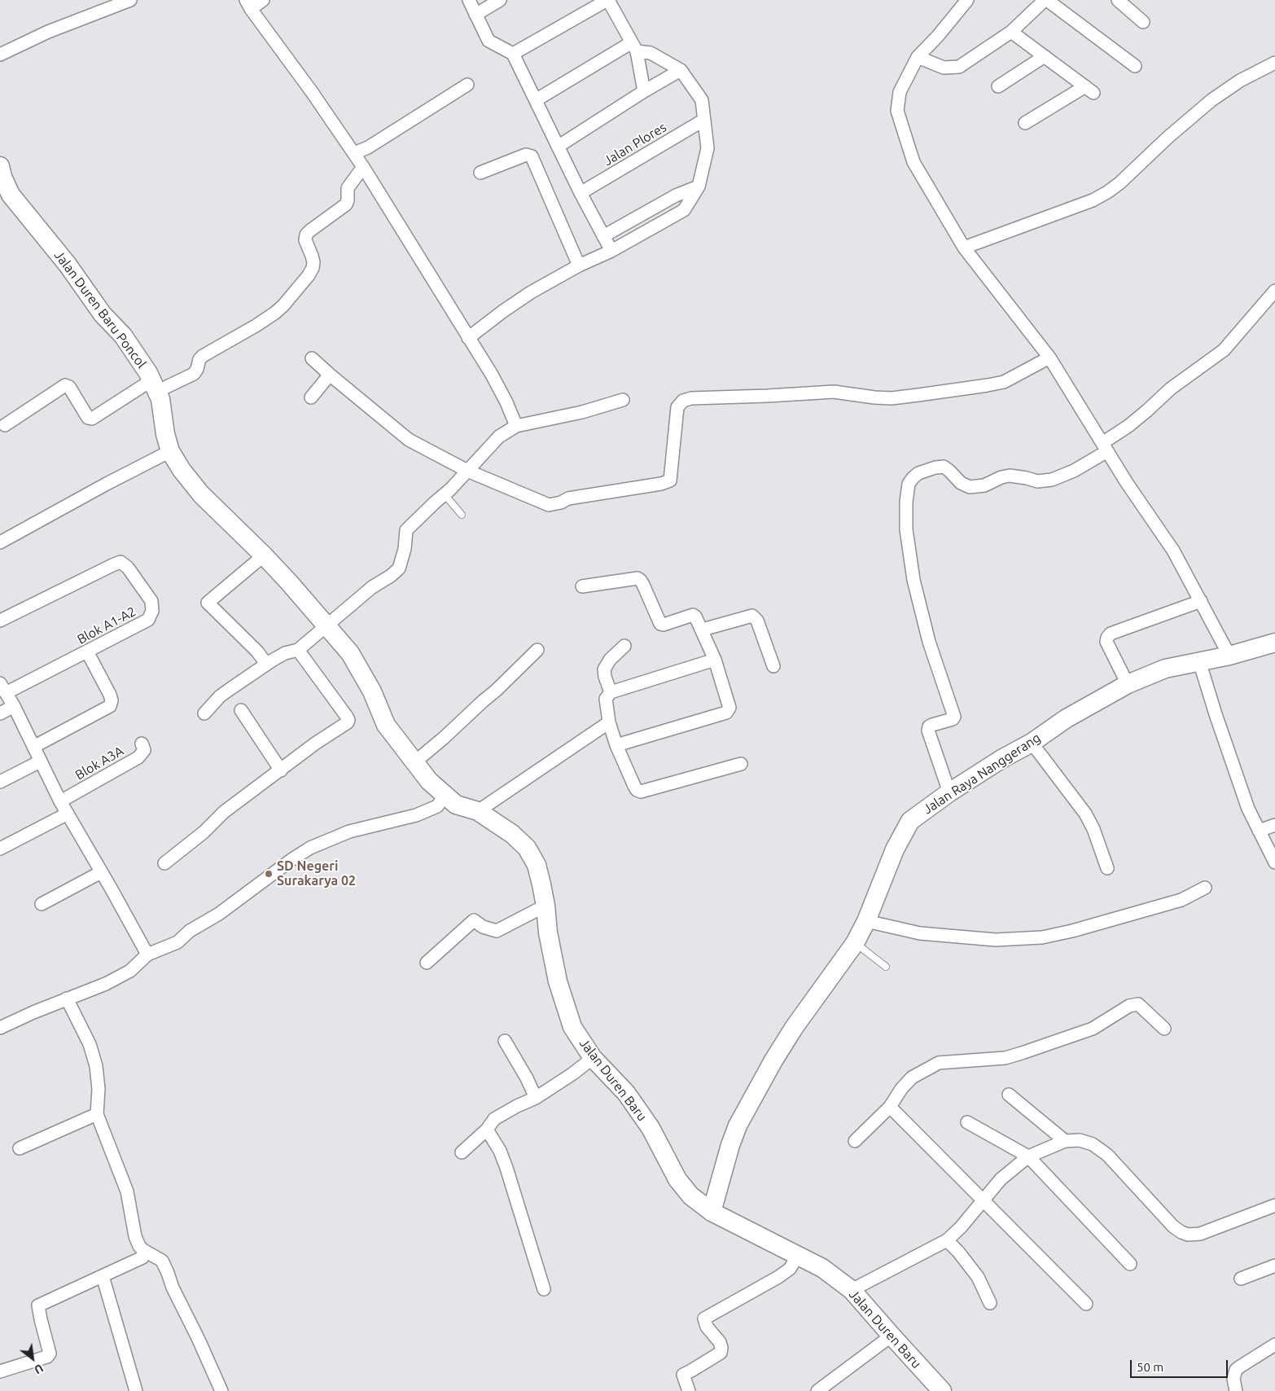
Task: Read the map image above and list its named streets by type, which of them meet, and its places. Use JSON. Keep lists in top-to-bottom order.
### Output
{
  "streets": {
    "street": [
      "Jalan Plores",
      "Jalan Duren Baru Poncol",
      "Blok A1-A2",
      "Blok A3A",
      "Jalan Raya Nanggerang",
      "Jalan Duren Baru"
    ]
  },
  "crossings": [
    ["Jalan Duren Baru Poncol", "Jalan Duren Baru"],
    ["Jalan Raya Nanggerang", "Jalan Duren Baru"]
  ],
  "places": ["SD Negeri Surakarya 02"],
  "scale_bar": "50 m",
  "north": "bottom right"
}
